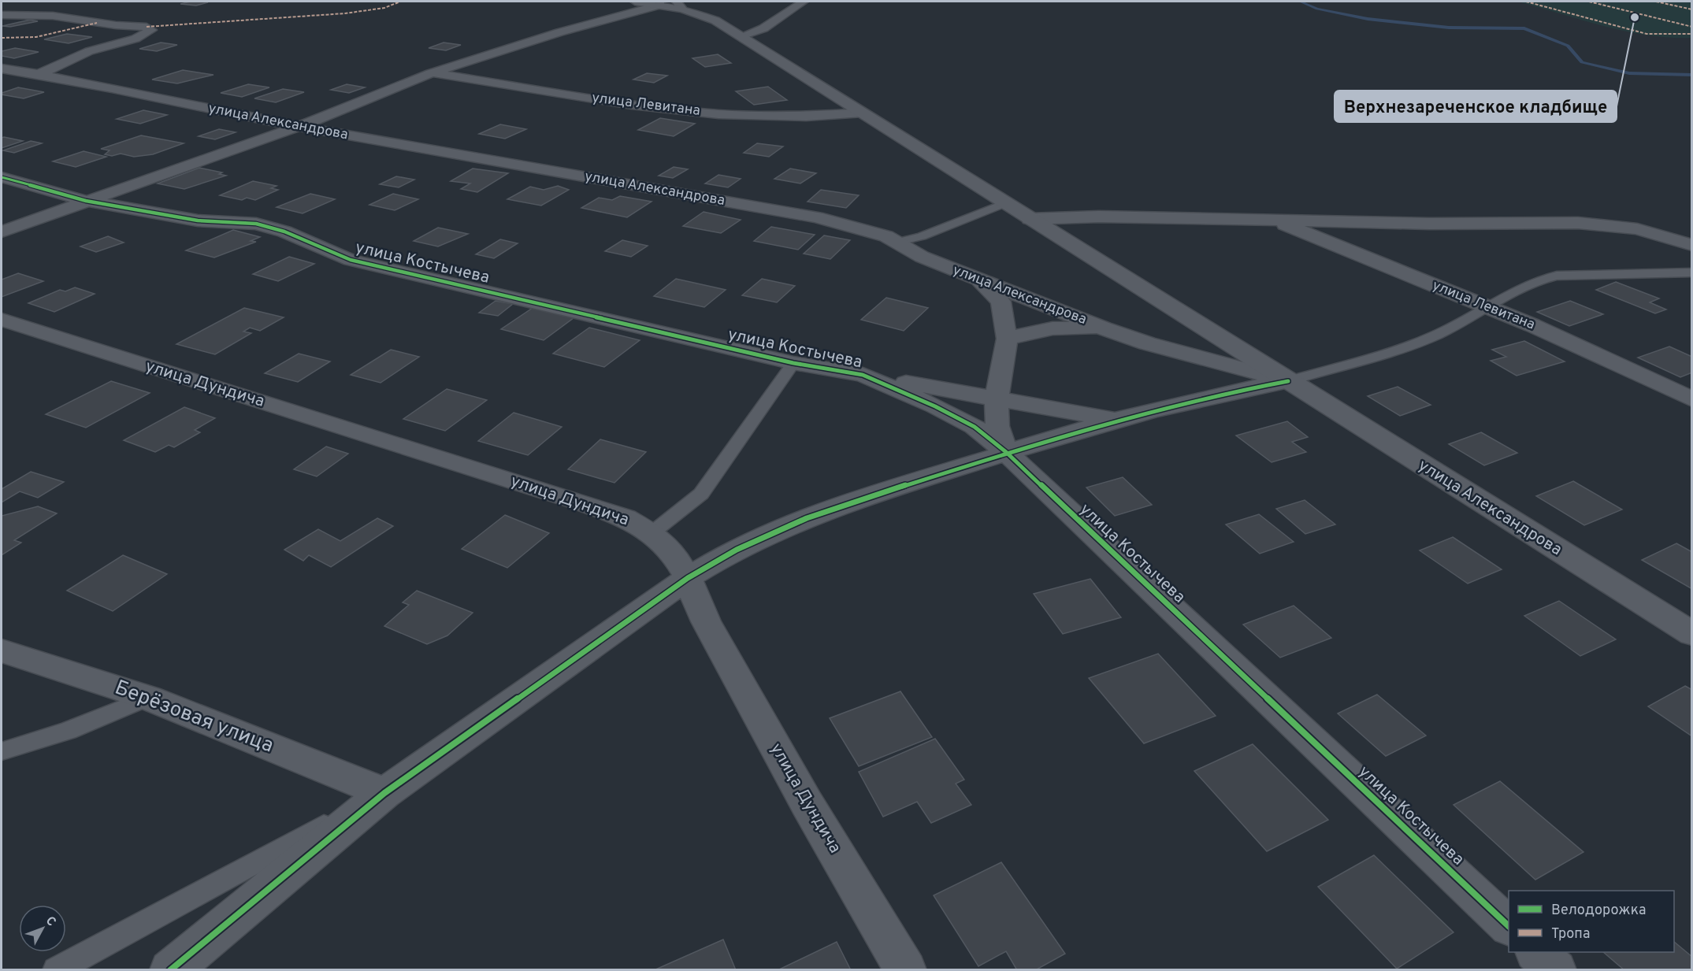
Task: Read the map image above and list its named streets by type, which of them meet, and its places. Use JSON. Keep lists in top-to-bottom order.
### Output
{
  "streets": {
    "street": [
      "улица Левитана",
      "улица Александрова",
      "улица Костычева",
      "улица Дундича",
      "Берёзовая улица"
    ]
  },
  "crossings": [
    ["улица Левитана", "улица Александрова"]
  ],
  "places": ["Верхнезареченское кладбище"],
  "legend": ["Велодорожка", "Тропа"],
  "north": "top right"
}
